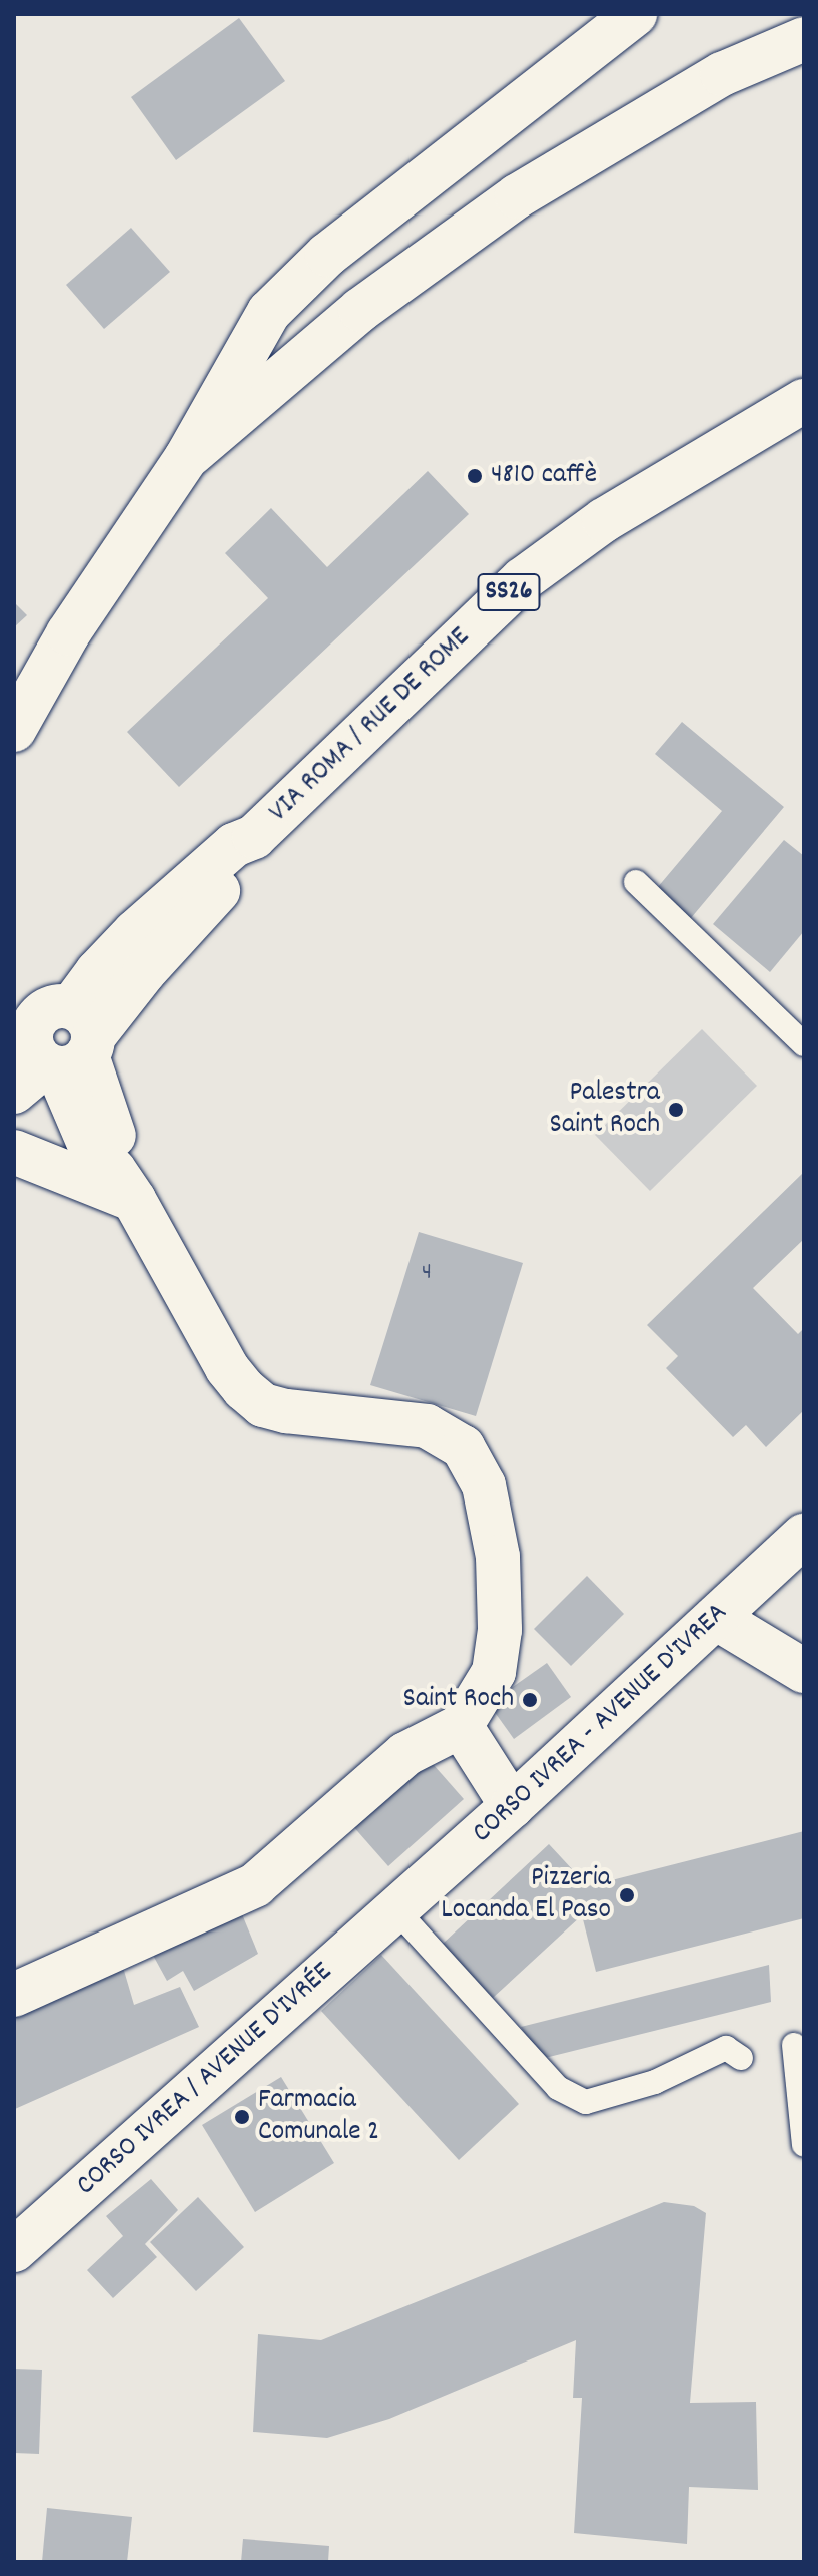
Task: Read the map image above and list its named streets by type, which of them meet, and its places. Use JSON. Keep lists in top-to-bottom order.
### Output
{
  "streets": {
    "street": [
      "SS26",
      "VIA ROMA / RUE DE ROME",
      "CORSO IVREA - AVENUE D'IVREA",
      "CORSO IVREA / AVENUE D'IVRÉE"
    ]
  },
  "crossings": [
    ["CORSO IVREA - AVENUE D'IVREA", "CORSO IVREA / AVENUE D'IVRÉE"]
  ],
  "places": [
    "4810 caffè",
    "Palestra Saint Roch",
    "Saint Roch",
    "Pizzeria Locanda El Paso",
    "Farmacia Comunale 2"
  ],
  "house_numbers": ["4"]
}
